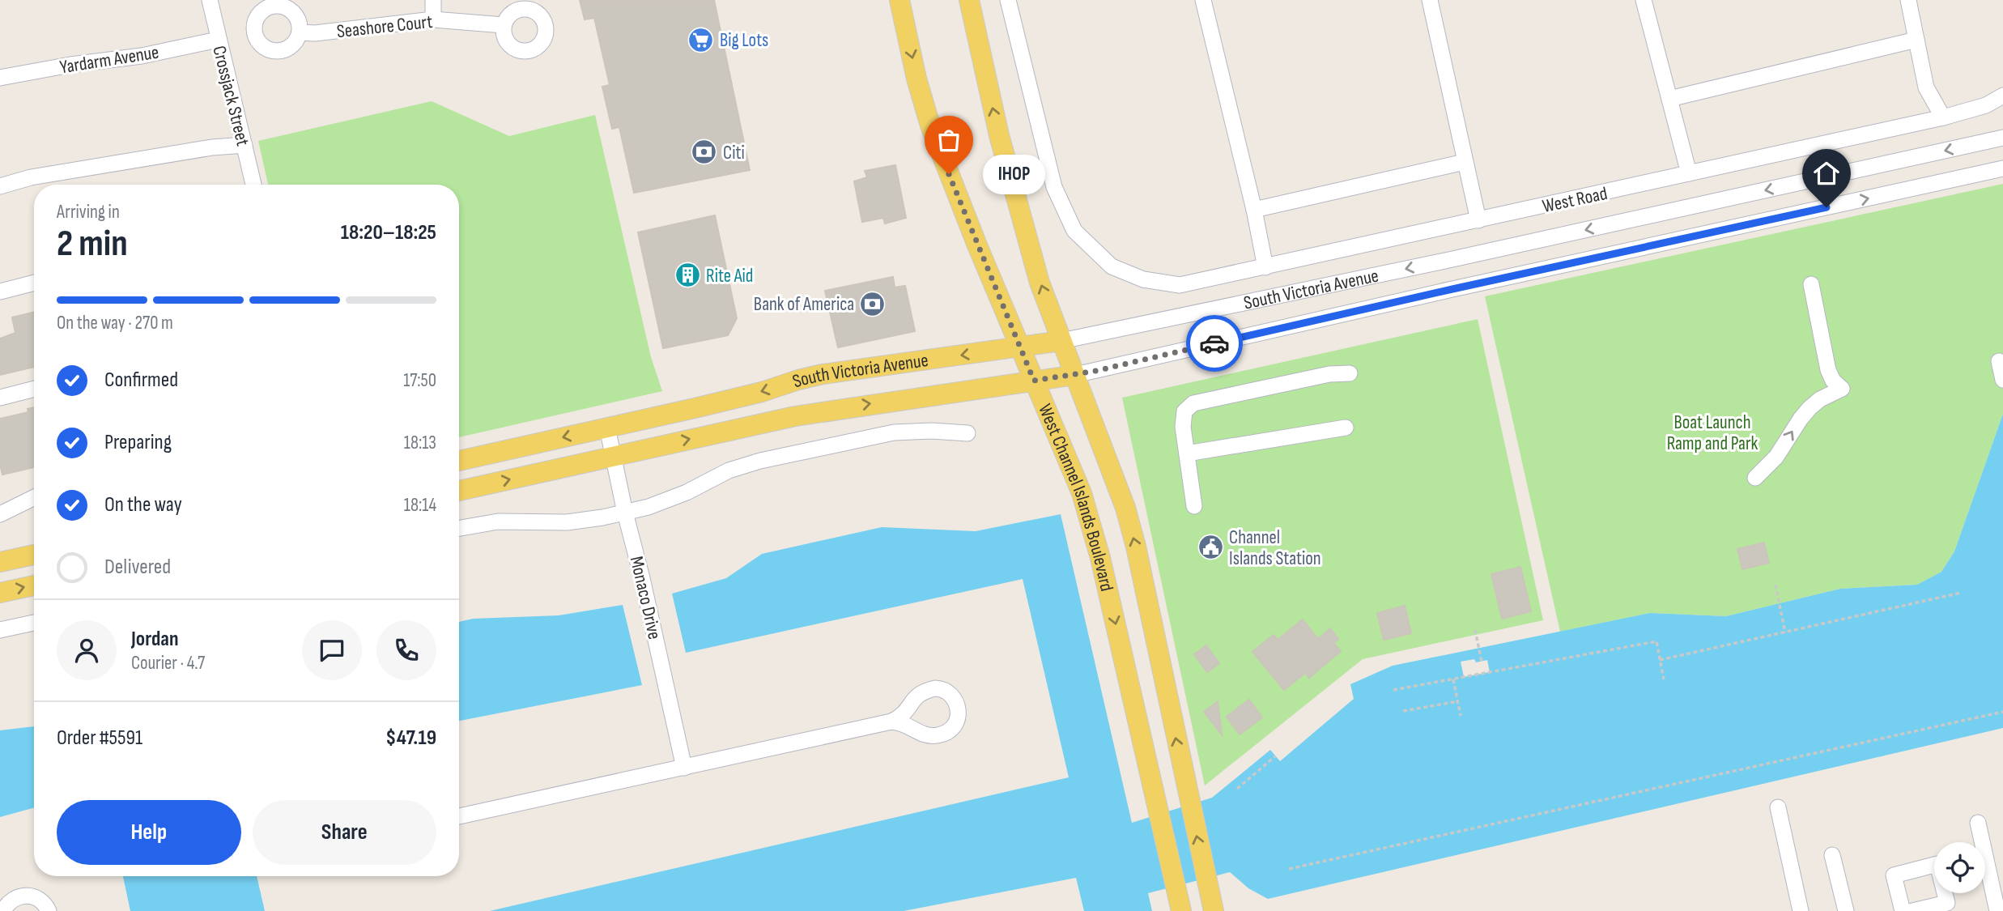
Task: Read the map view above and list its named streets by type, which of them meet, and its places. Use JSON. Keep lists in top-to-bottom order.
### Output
{
  "streets": {
    "main road": ["South Victoria Avenue", "West Channel Islands Boulevard"],
    "street": [
      "Seashore Court",
      "Yardarm Avenue",
      "Crossjack Street",
      "West Road",
      "Monaco Drive"
    ]
  },
  "crossings": [
    ["Yardarm Avenue", "Crossjack Street"],
    ["South Victoria Avenue", "West Channel Islands Boulevard"],
    ["South Victoria Avenue", "Monaco Drive"]
  ],
  "parks": ["Boat Launch Ramp and Park"],
  "places": {
    "supermarket": ["Big Lots"],
    "bank": ["Citi", "Bank of America"],
    "other": ["IHOP"],
    "building": ["Rite Aid"],
    "public building": ["Channel Islands Station"]
  },
  "page": {
    "bubble": "IHOP",
    "heading": ["2 min", "Arriving in", "18:20–18:25"],
    "panel": [
      "Jordan",
      "Courier · 4.7",
      "Order #5591",
      "$47.19"
    ],
    "bar": "On the way · 270 m",
    "list": [
      ["Confirmed", "17:50"],
      ["Preparing", "18:13"],
      ["On the way", "18:14"],
      "Delivered"
    ],
    "buttons": ["Help", "Share"]
  }
}
